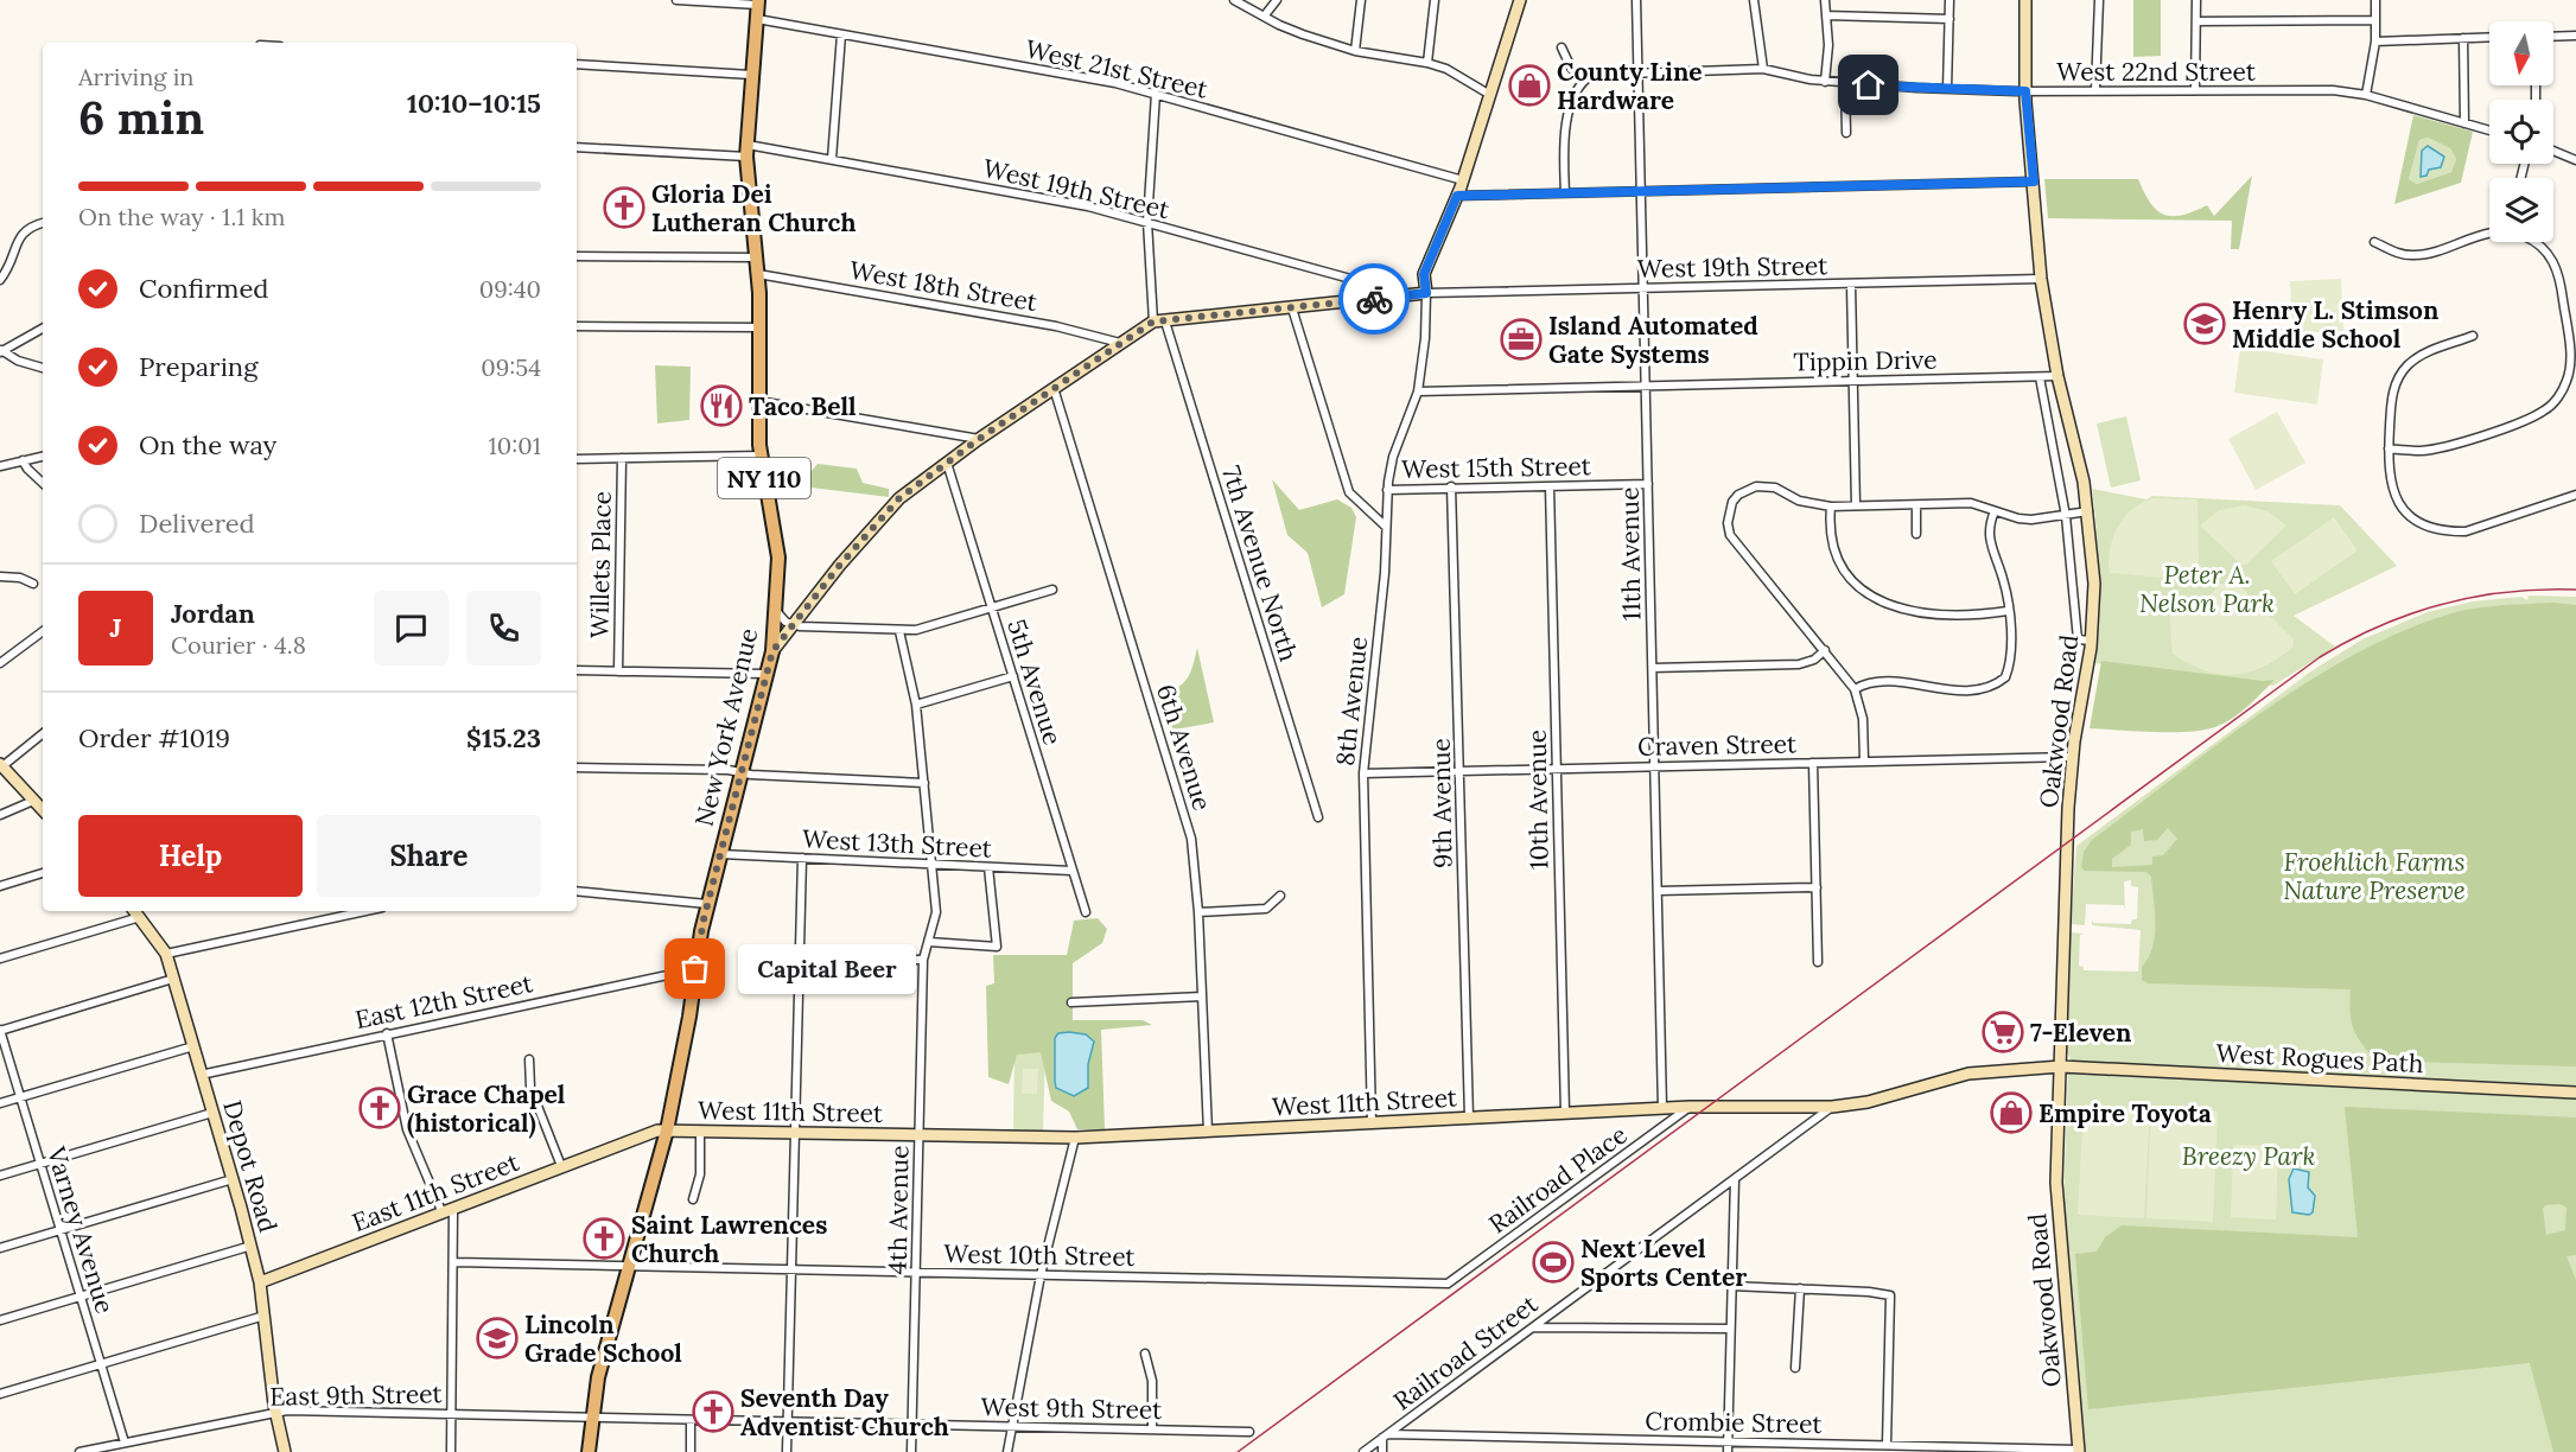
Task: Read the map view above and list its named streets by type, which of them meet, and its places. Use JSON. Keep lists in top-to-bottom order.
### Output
{
  "streets": {
    "main road": ["NY 110", "New York Avenue"],
    "street": [
      "West 21st Street",
      "West 22nd Street",
      "West 19th Street",
      "West 18th Street",
      "Tippin Drive",
      "West 15th Street",
      "11th Avenue",
      "7th Avenue North",
      "Willets Place",
      "5th Avenue",
      "8th Avenue",
      "Oakwood Road",
      "Craven Street",
      "6th Avenue",
      "10th Avenue",
      "9th Avenue",
      "West 13th Street",
      "East 12th Street",
      "West Rogues Path",
      "West 11th Street",
      "Depot Road",
      "Railroad Place",
      "East 11th Street",
      "4th Avenue",
      "Varney Avenue",
      "West 10th Street",
      "Railroad Street",
      "East 9th Street",
      "West 9th Street",
      "Crombie Street"
    ]
  },
  "crossings": [
    ["West 21st Street", "7th Avenue North"],
    ["West 21st Street", "New York Avenue"],
    ["West 22nd Street", "11th Avenue"],
    ["West 22nd Street", "Oakwood Road"],
    ["West 19th Street", "11th Avenue"],
    ["West 19th Street", "7th Avenue North"],
    ["West 19th Street", "8th Avenue"],
    ["West 19th Street", "Oakwood Road"],
    ["West 19th Street", "New York Avenue"],
    ["West 18th Street", "New York Avenue"],
    ["Tippin Drive", "11th Avenue"],
    ["Tippin Drive", "8th Avenue"],
    ["Tippin Drive", "Oakwood Road"],
    ["West 15th Street", "11th Avenue"],
    ["West 15th Street", "8th Avenue"],
    ["West 15th Street", "10th Avenue"],
    ["West 15th Street", "9th Avenue"],
    ["11th Avenue", "Craven Street"],
    ["11th Avenue", "West 11th Street"],
    ["5th Avenue", "West 13th Street"],
    ["8th Avenue", "Craven Street"],
    ["8th Avenue", "West 11th Street"],
    ["Oakwood Road", "Craven Street"],
    ["Oakwood Road", "West Rogues Path"],
    ["Oakwood Road", "West 11th Street"],
    ["Oakwood Road", "Crombie Street"],
    ["New York Avenue", "West 13th Street"],
    ["New York Avenue", "East 12th Street"],
    ["New York Avenue", "West 11th Street"],
    ["New York Avenue", "East 11th Street"],
    ["New York Avenue", "West 10th Street"],
    ["New York Avenue", "East 9th Street"],
    ["New York Avenue", "West 9th Street"],
    ["Craven Street", "10th Avenue"],
    ["Craven Street", "9th Avenue"],
    ["6th Avenue", "West 11th Street"],
    ["10th Avenue", "West 11th Street"],
    ["9th Avenue", "West 11th Street"],
    ["West 13th Street", "4th Avenue"],
    ["East 12th Street", "Depot Road"],
    ["West Rogues Path", "West 11th Street"],
    ["West 11th Street", "Railroad Place"],
    ["West 11th Street", "East 11th Street"],
    ["West 11th Street", "4th Avenue"],
    ["West 11th Street", "Railroad Street"],
    ["Depot Road", "East 11th Street"],
    ["Depot Road", "East 9th Street"],
    ["Railroad Place", "West 10th Street"],
    ["4th Avenue", "West 10th Street"],
    ["4th Avenue", "West 9th Street"],
    ["Varney Avenue", "East 9th Street"],
    ["Railroad Street", "Crombie Street"],
    ["East 9th Street", "West 9th Street"]
  ],
  "parks": ["Peter A. Nelson Park", "Froehlich Farms Nature Preserve", "Breezy Park"],
  "places": {
    "shop": ["County Line Hardware", "Empire Toyota"],
    "church": [
      "Gloria Dei Lutheran Church",
      "Grace Chapel (historical)",
      "Saint Lawrences Church",
      "Seventh Day Adventist Church"
    ],
    "school or university": ["Henry L. Stimson Middle School", "Lincoln Grade School"],
    "office": ["Island Automated Gate Systems"],
    "restaurant": ["Taco Bell"],
    "other": ["Capital Beer"],
    "supermarket": ["7-Eleven"],
    "sports": ["Next Level Sports Center"]
  },
  "north": "bottom",
  "page": {
    "heading": ["6 min", "Arriving in", "10:10–10:15"],
    "panel": [
      "Jordan",
      "Courier · 4.8",
      "Order #1019",
      "$15.23"
    ],
    "bar": "On the way · 1.1 km",
    "list": [
      ["Confirmed", "09:40"],
      ["Preparing", "09:54"],
      ["On the way", "10:01"],
      "Delivered"
    ],
    "round": "J",
    "buttons": ["Help", "Share"],
    "bubble": "Capital Beer"
  }
}
